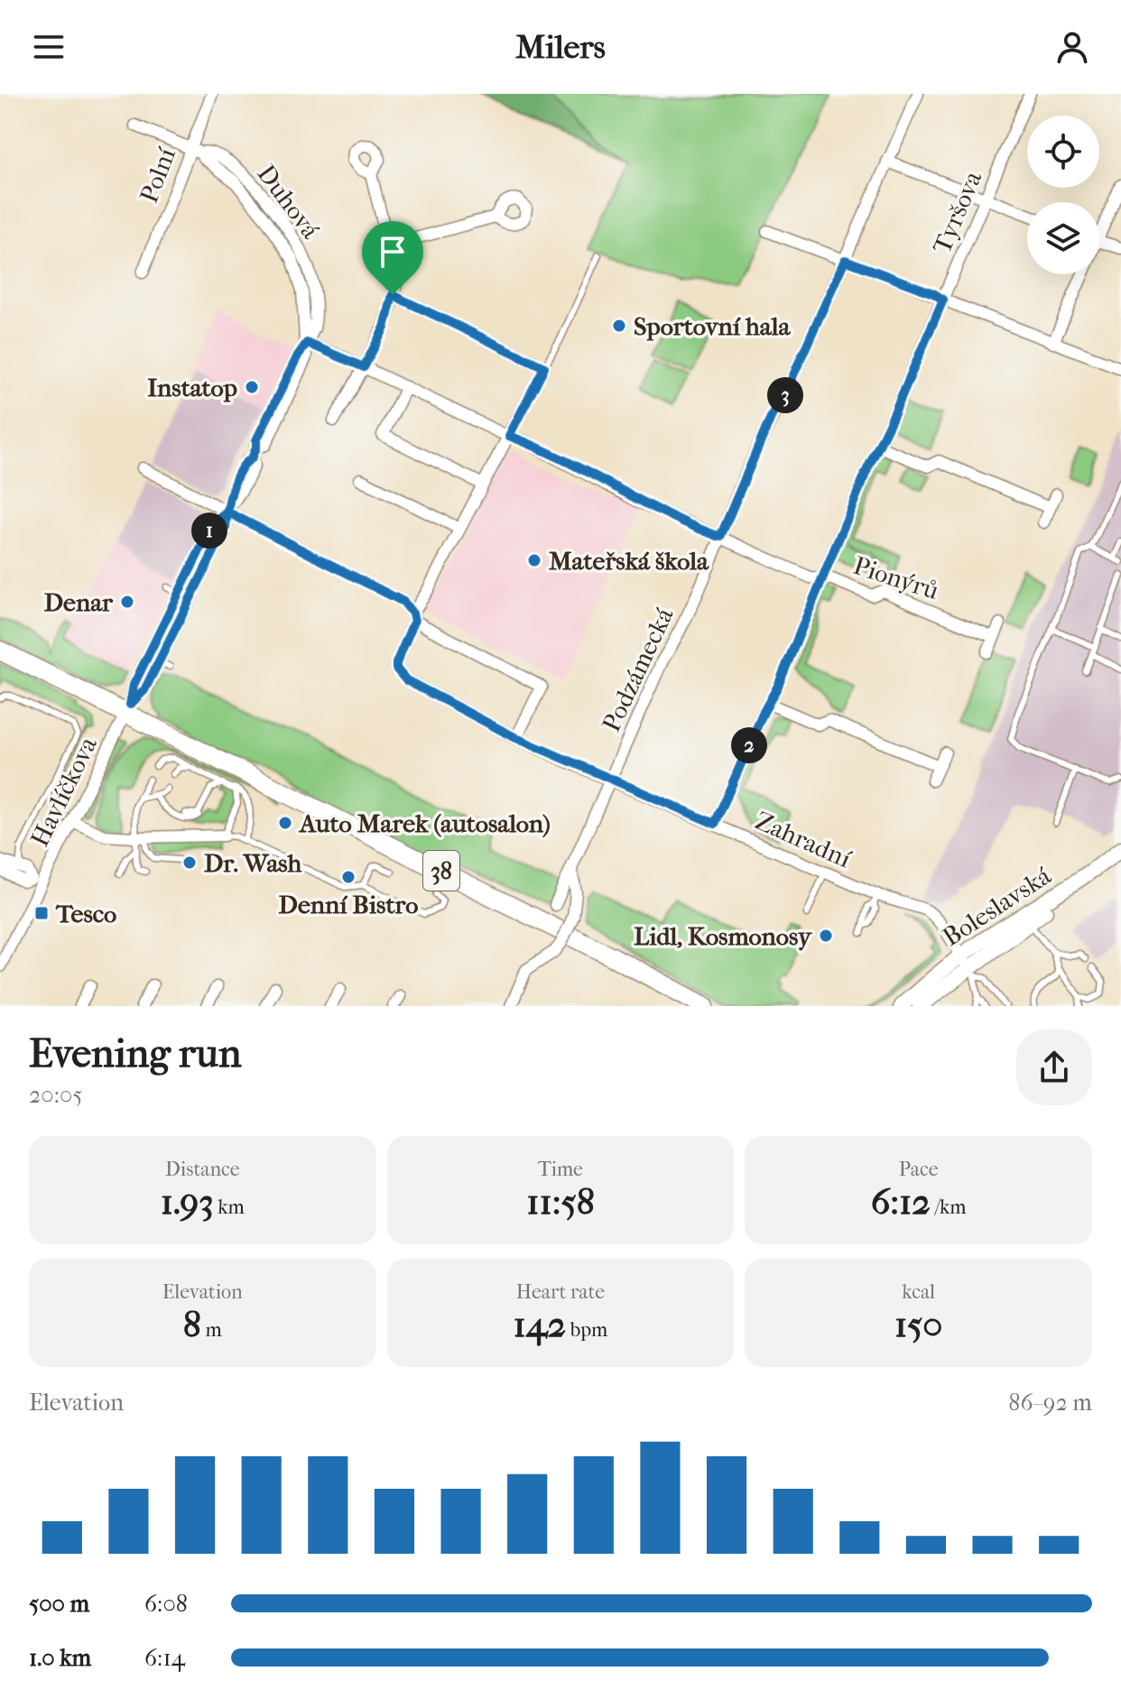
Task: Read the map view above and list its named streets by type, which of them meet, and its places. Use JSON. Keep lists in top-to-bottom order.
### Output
{
  "streets": {
    "main road": ["38"],
    "street": [
      "Polní",
      "Duhová",
      "Tyršova",
      "Pionýrů",
      "Podzámecká",
      "Havlíčkova",
      "Zahradní",
      "Boleslavská"
    ]
  },
  "crossings": [
    ["Polní", "Duhová"],
    ["Duhová", "Pionýrů"],
    ["Tyršova", "Pionýrů"],
    ["Tyršova", "Zahradní"],
    ["Pionýrů", "Podzámecká"],
    ["Podzámecká", "Zahradní"],
    ["Havlíčkova", "38"],
    ["Zahradní", "Boleslavská"]
  ],
  "places": {
    "other": [
      "Sportovní hala",
      "Instatop",
      "Mateřská škola",
      "Denar",
      "Auto Marek (autosalon)",
      "Dr. Wash",
      "Denní Bistro",
      "Lidl, Kosmonosy"
    ],
    "transit": ["Tesco"]
  },
  "page": {
    "header": "Milers",
    "pins": ["3", "1", "2"],
    "heading": ["Evening run", "20:05"],
    "stats": [
      ["Distance", "1.93 km"],
      ["Time", "11:58"],
      ["Pace", "6:12 /km"],
      ["Elevation", "8 m"],
      ["Heart rate", "142 bpm"],
      ["kcal", "150"]
    ],
    "chart": ["Elevation", "86–92 m"],
    "list": [
      {
        "name": "500 m",
        "note": "6:08"
      },
      {
        "name": "1.0 km",
        "note": "6:14"
      }
    ]
  }
}
